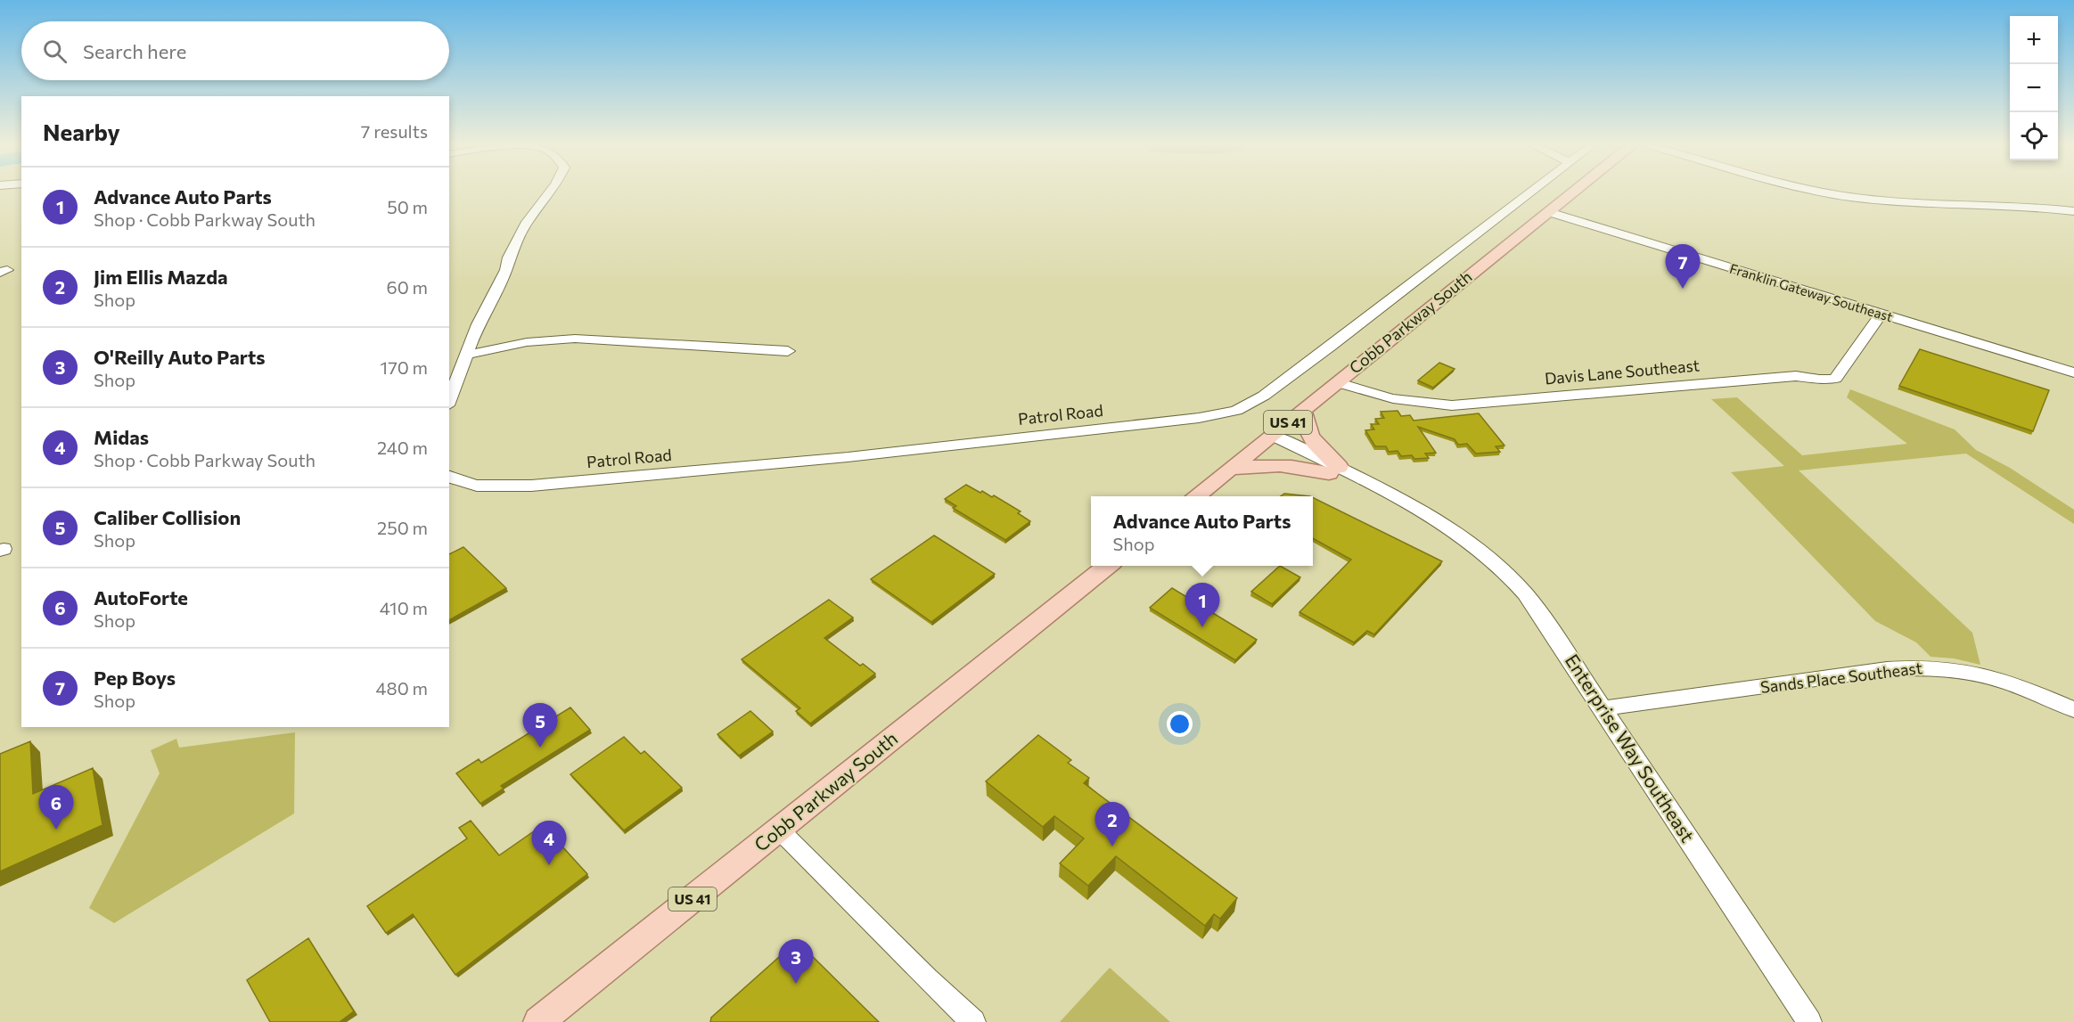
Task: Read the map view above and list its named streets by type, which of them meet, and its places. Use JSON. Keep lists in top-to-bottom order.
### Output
{
  "streets": {
    "main road": ["Cobb Parkway South", "US 41"],
    "street": [
      "Franklin Gateway Southeast",
      "Davis Lane Southeast",
      "Patrol Road",
      "Sands Place Southeast",
      "Enterprise Way Southeast"
    ]
  },
  "crossings": [
    ["Franklin Gateway Southeast", "Cobb Parkway South"],
    ["Franklin Gateway Southeast", "Davis Lane Southeast"],
    ["Cobb Parkway South", "Davis Lane Southeast"],
    ["Cobb Parkway South", "Enterprise Way Southeast"],
    ["Sands Place Southeast", "Enterprise Way Southeast"]
  ],
  "page": {
    "map_buttons": ["+", "−"],
    "search": "Search here",
    "heading": ["Nearby", "7 results"],
    "list": [
      {
        "mark": "1",
        "name": "Advance Auto Parts",
        "note": "Shop · Cobb Parkway South",
        "value": "50 m"
      },
      {
        "mark": "2",
        "name": "Jim Ellis Mazda",
        "note": "Shop",
        "value": "60 m"
      },
      {
        "mark": "3",
        "name": "O'Reilly Auto Parts",
        "note": "Shop",
        "value": "170 m"
      },
      {
        "mark": "4",
        "name": "Midas",
        "note": "Shop · Cobb Parkway South",
        "value": "240 m"
      },
      {
        "mark": "5",
        "name": "Caliber Collision",
        "note": "Shop",
        "value": "250 m"
      },
      {
        "mark": "6",
        "name": "AutoForte",
        "note": "Shop",
        "value": "410 m"
      },
      {
        "mark": "7",
        "name": "Pep Boys",
        "note": "Shop",
        "value": "480 m"
      }
    ],
    "pins": [
      "7",
      "1",
      "5",
      "6",
      "2",
      "4",
      "3"
    ],
    "popup": ["Advance Auto Parts", "Shop"]
  }
}
